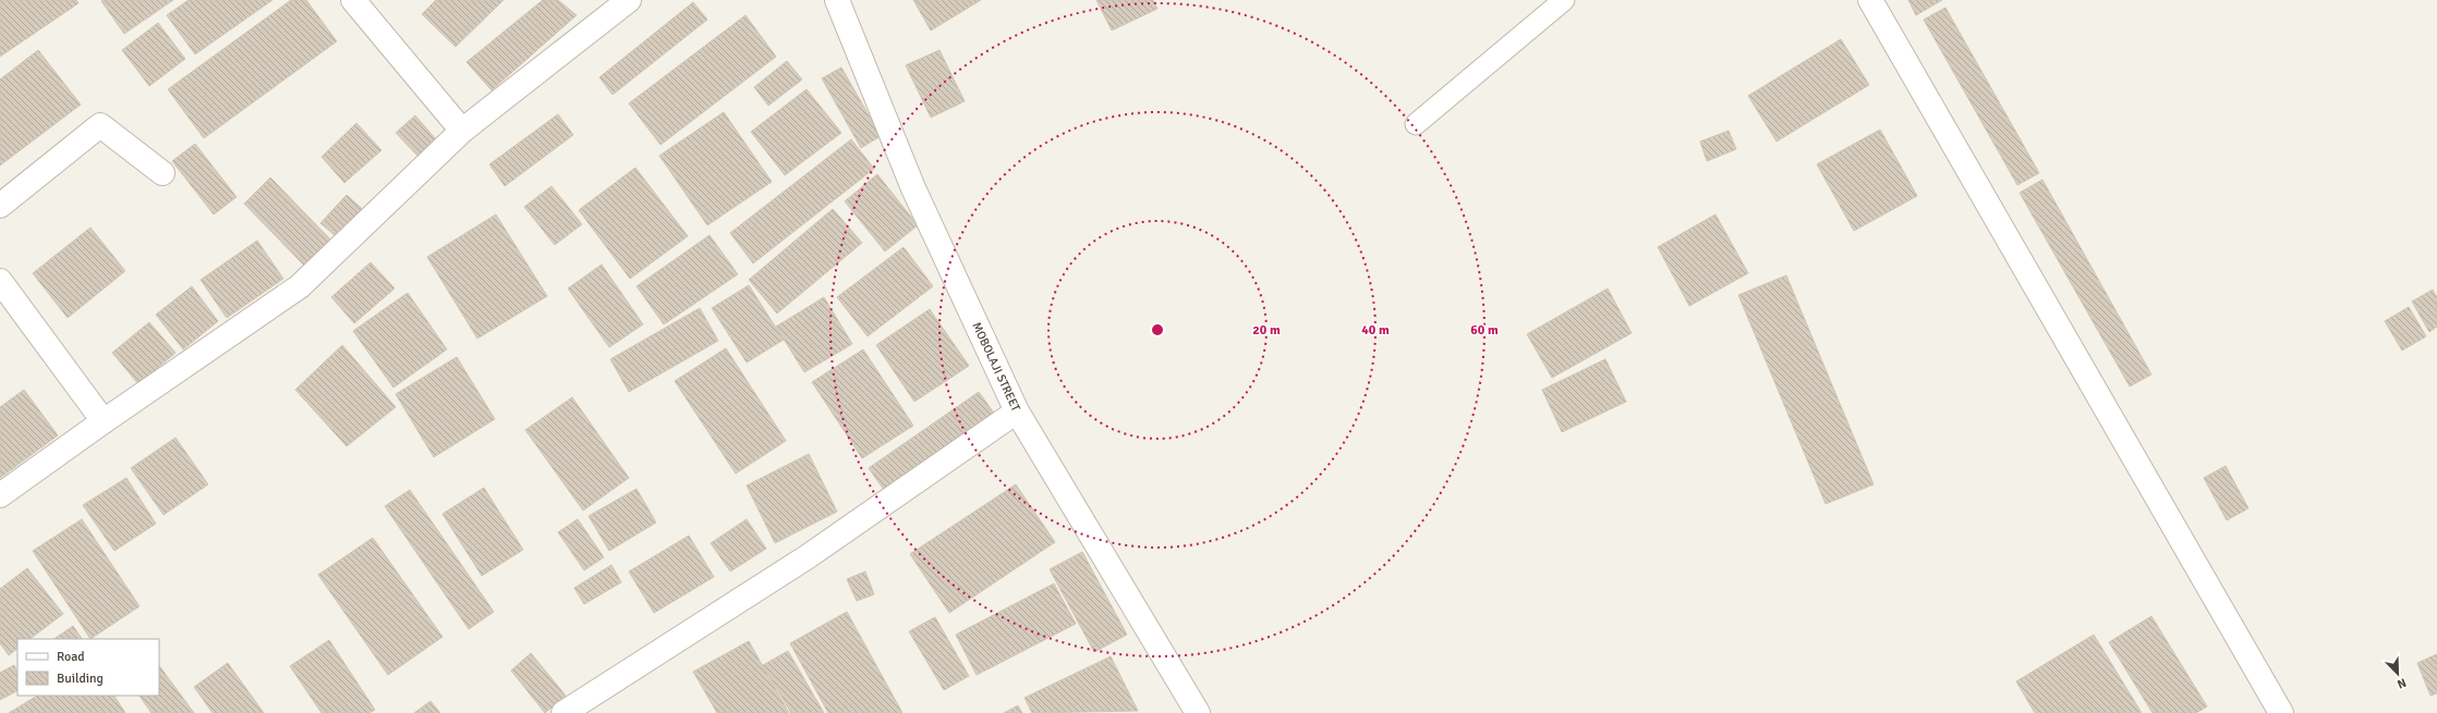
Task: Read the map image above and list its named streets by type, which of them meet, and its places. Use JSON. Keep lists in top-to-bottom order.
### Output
{
  "streets": {
    "street": ["MOBOLAJI STREET"]
  },
  "legend": ["Road", "Building"],
  "north": "bottom right",
  "rings": ["20 m", "40 m", "60 m"]
}
